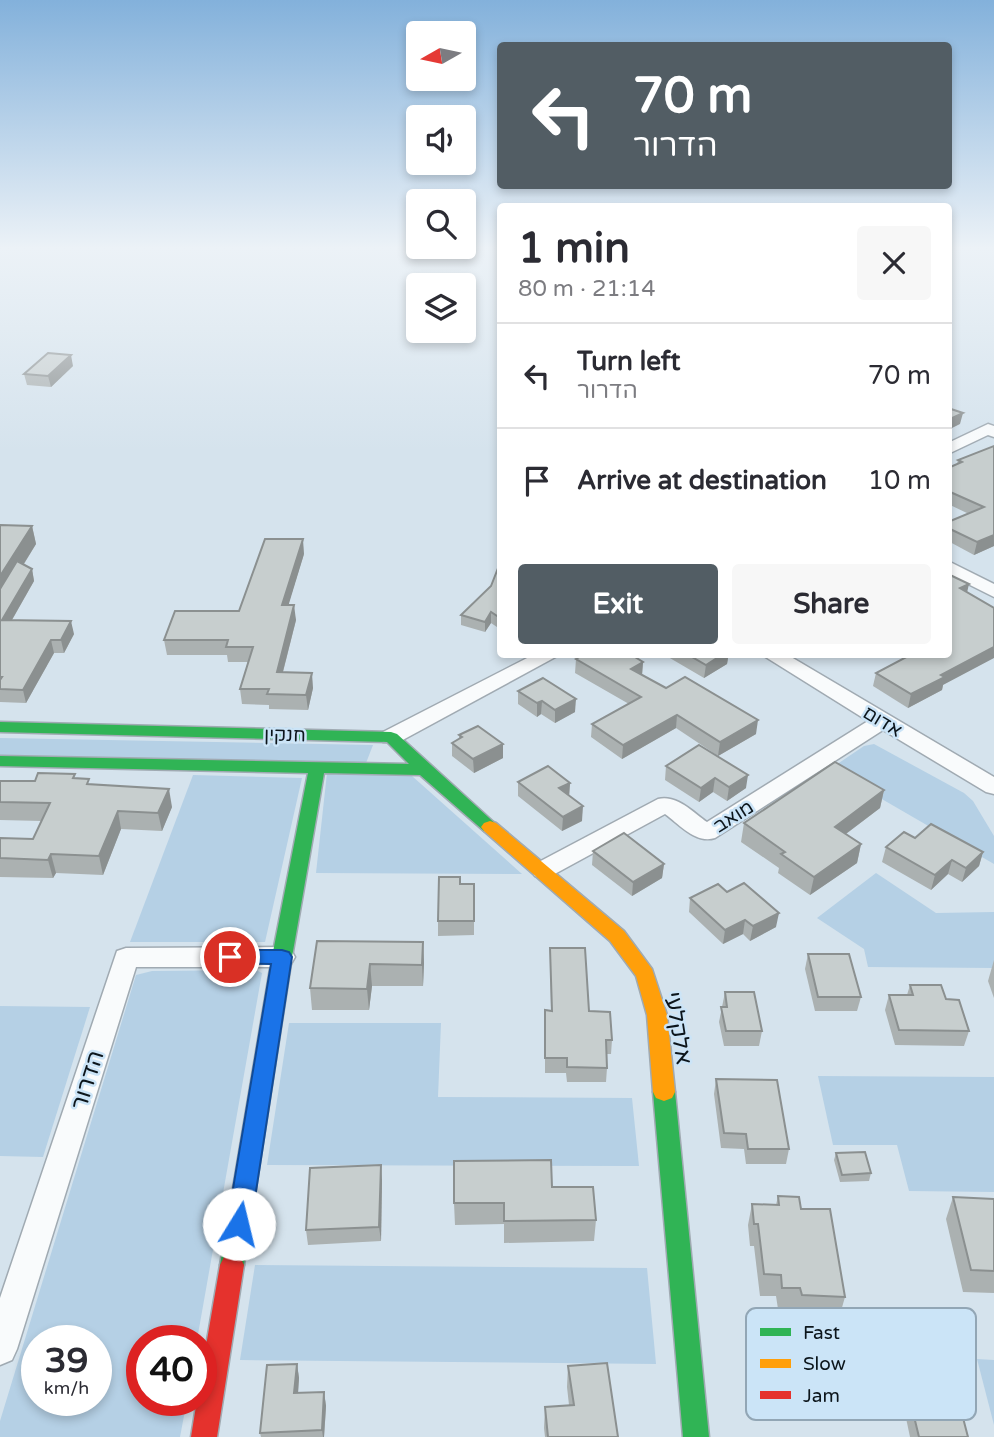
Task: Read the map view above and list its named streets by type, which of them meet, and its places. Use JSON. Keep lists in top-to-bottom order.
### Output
{
  "streets": {
    "street": [
      "אדום",
      "חנקין",
      "מואב",
      "אלקלעי",
      "הדרור"
    ]
  },
  "crossings": [
    ["אדום", "מואב"],
    ["חנקין", "אלקלעי"],
    ["מואב", "אלקלעי"]
  ],
  "legend": ["Fast", "Slow", "Jam"],
  "north": "left",
  "page": {
    "turn": ["70 m", "הדרור"],
    "heading": ["1 min", "80 m · 21:14"],
    "list": [
      {
        "name": "Turn left",
        "note": "הדרור",
        "value": "70 m"
      },
      {
        "name": "Arrive at destination",
        "value": "10 m"
      }
    ],
    "buttons": ["Exit", "Share"],
    "speed": "39 km/h",
    "limit": "40"
  }
}
